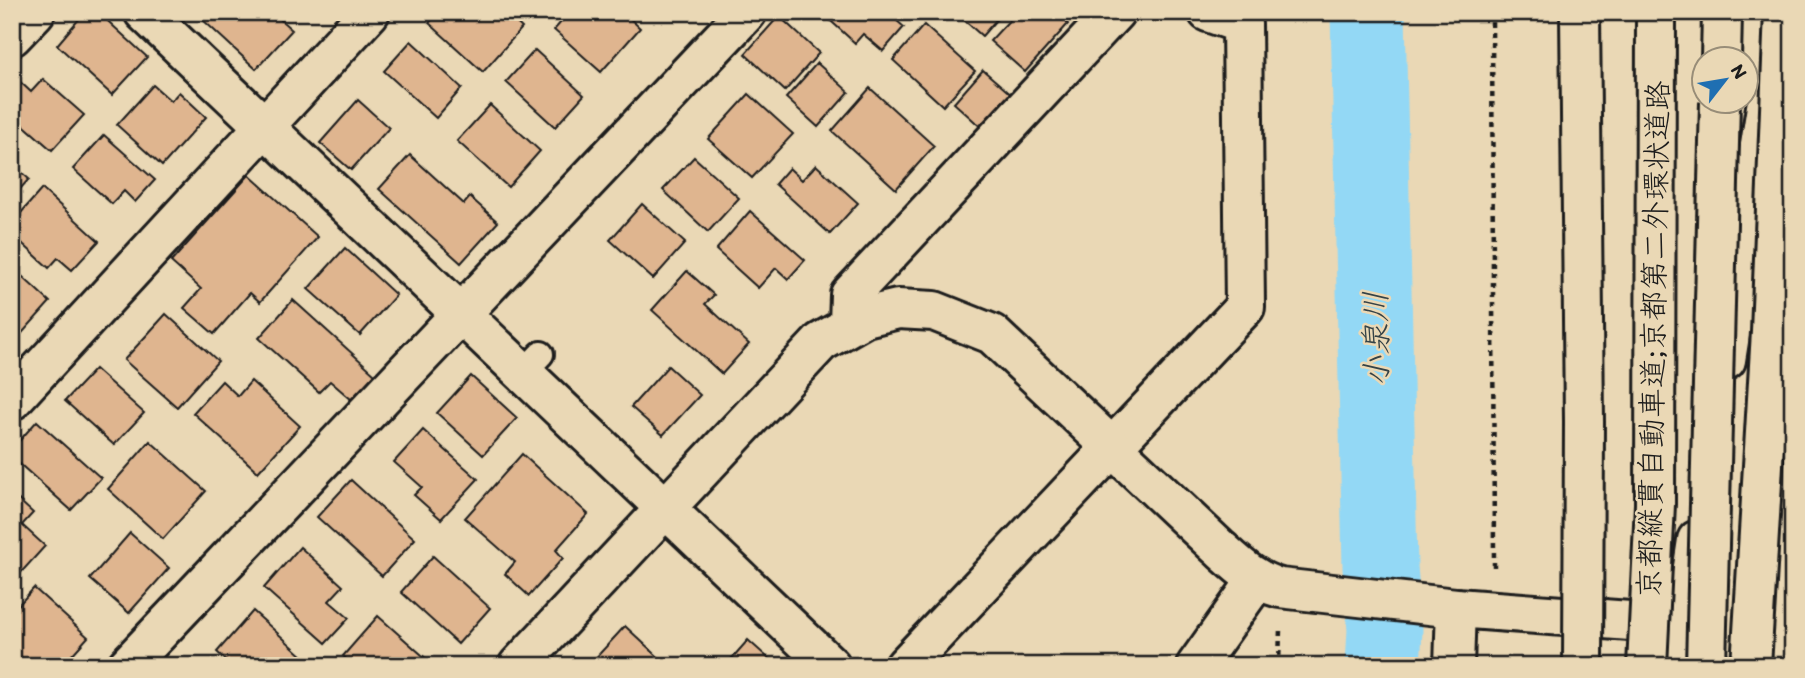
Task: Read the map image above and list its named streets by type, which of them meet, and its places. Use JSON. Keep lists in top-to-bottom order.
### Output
{
  "streets": {
    "main road": ["京都縦貫自動車道;京都第二外環状道路"]
  },
  "water": ["小泉川"],
  "north": "top right"
}
